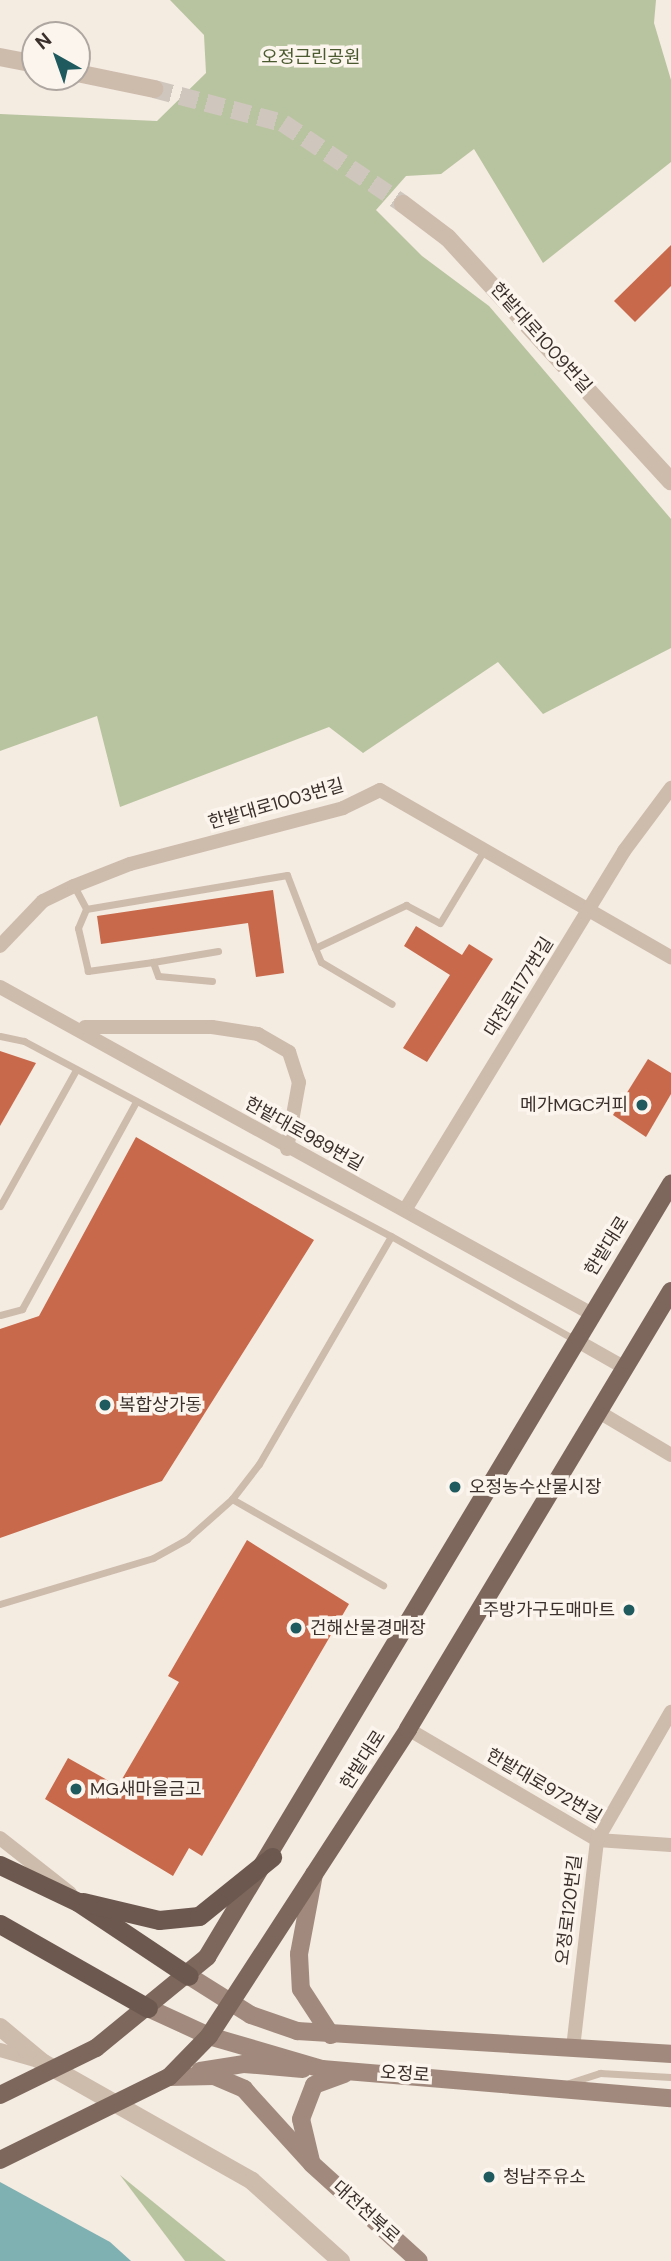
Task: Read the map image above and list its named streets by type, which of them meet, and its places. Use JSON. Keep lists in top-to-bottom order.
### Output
{
  "streets": {
    "main road": ["한밭대로", "오정로", "대전천북로"],
    "street": [
      "한밭대로1009번길",
      "한밭대로1003번길",
      "대전로1177번길",
      "한밭대로989번길",
      "한밭대로972번길",
      "오정로120번길"
    ]
  },
  "crossings": [
    ["한밭대로1003번길", "대전로1177번길"],
    ["대전로1177번길", "한밭대로989번길"],
    ["한밭대로989번길", "한밭대로"],
    ["한밭대로", "한밭대로972번길"],
    ["한밭대로", "오정로"],
    ["한밭대로", "대전천북로"],
    ["한밭대로972번길", "오정로120번길"],
    ["오정로120번길", "오정로"]
  ],
  "parks": ["오정근린공원"],
  "places": [
    "메가MGC커피",
    "복합상가동",
    "오정농수산물시장",
    "주방가구도매마트",
    "건해산물경매장",
    "MG새마을금고",
    "청남주유소"
  ],
  "north": "top left"
}
